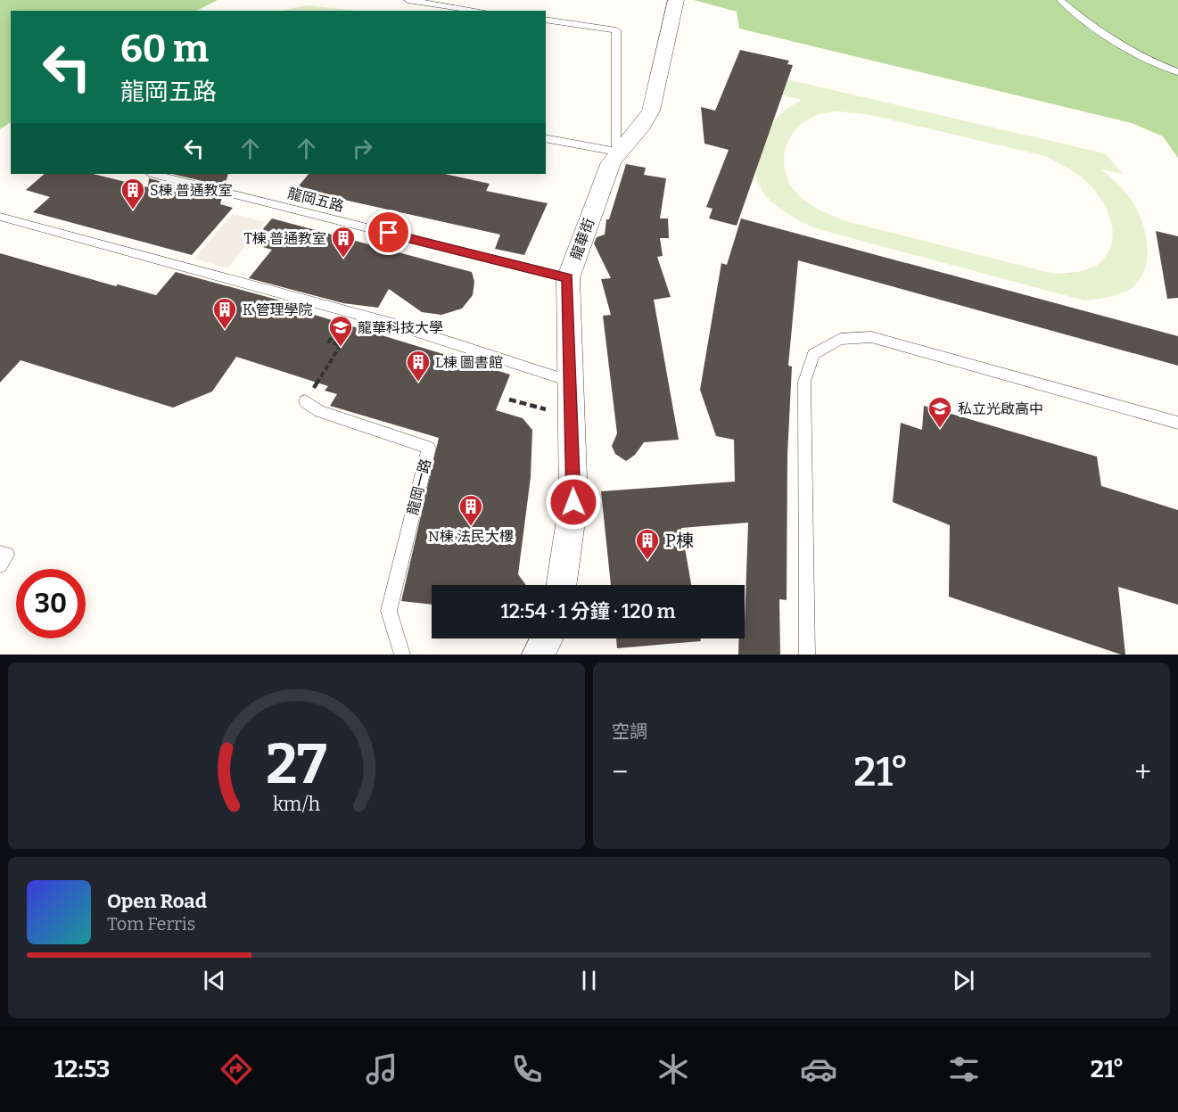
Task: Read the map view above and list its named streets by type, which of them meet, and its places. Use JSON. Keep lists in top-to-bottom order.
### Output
{
  "streets": {
    "street": ["龍華街"],
    "lane": ["龍岡五路", "龍岡一路"]
  },
  "crossings": [
    ["龍岡五路", "龍華街"]
  ],
  "places": {
    "building": [
      "S棟 普通教室",
      "T棟 普通教室",
      "K 管理學院",
      "L棟 圖書館",
      "N棟 法民大樓",
      "P棟"
    ],
    "school or university": ["龍華科技大學", "私立光啟高中"]
  },
  "page": {
    "turn": ["60 m", "龍岡五路"],
    "limit": "30",
    "trip": "12:54 · 1 分鐘 · 120 m",
    "tile": "空調",
    "heat": ["−", "21°", "+"],
    "song": ["Open Road", "Tom Ferris"],
    "tabs": ["12:53", "21°"],
    "gauge": ["27", "km/h"]
  }
}
